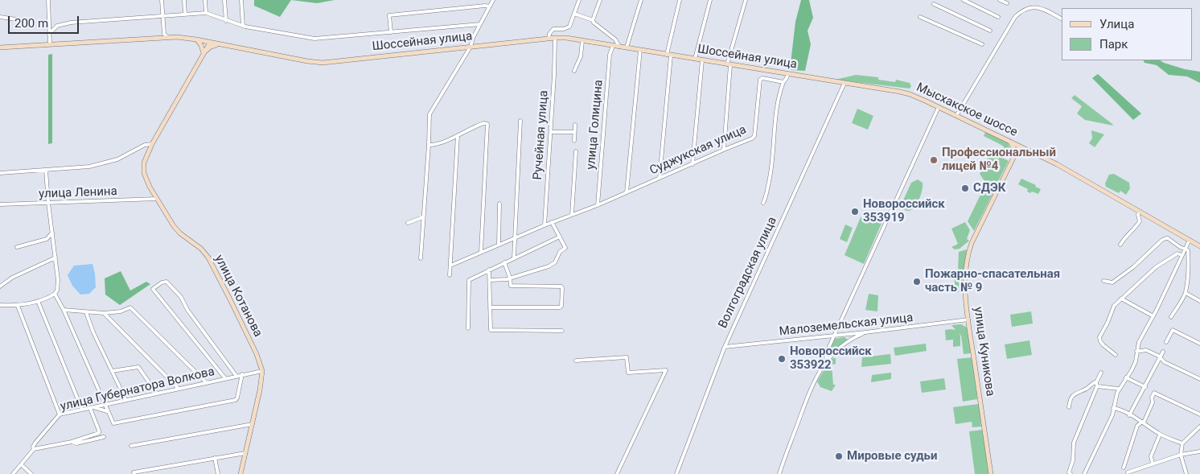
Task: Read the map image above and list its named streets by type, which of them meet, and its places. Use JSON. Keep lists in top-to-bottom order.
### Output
{
  "streets": {
    "street": [
      "Шоссейная улица",
      "Мысхакское шоссе",
      "улица Голицина",
      "Ручейная улица",
      "Суджукская улица",
      "улица Ленина",
      "Волгоградская улица",
      "улица Котанова",
      "Малоземельская улица",
      "улица Куникова",
      "улица Губернатора Волкова"
    ]
  },
  "crossings": [
    ["Шоссейная улица", "Мысхакское шоссе"],
    ["Шоссейная улица", "улица Голицина"],
    ["Шоссейная улица", "Ручейная улица"],
    ["Шоссейная улица", "Волгоградская улица"],
    ["Шоссейная улица", "улица Котанова"],
    ["Мысхакское шоссе", "Волгоградская улица"],
    ["Мысхакское шоссе", "улица Куникова"],
    ["улица Голицина", "Суджукская улица"],
    ["улица Ленина", "улица Котанова"],
    ["Волгоградская улица", "Малоземельская улица"],
    ["улица Котанова", "улица Губернатора Волкова"],
    ["Малоземельская улица", "улица Куникова"]
  ],
  "places": [
    "Профессиональный лицей №4",
    "СДЭК",
    "Новороссийск 353919",
    "Пожарно-спасательная часть № 9",
    "Новороссийск 353922",
    "Мировые судьи"
  ],
  "legend": ["Улица", "Парк"],
  "scale_bar": "200 m"
}
